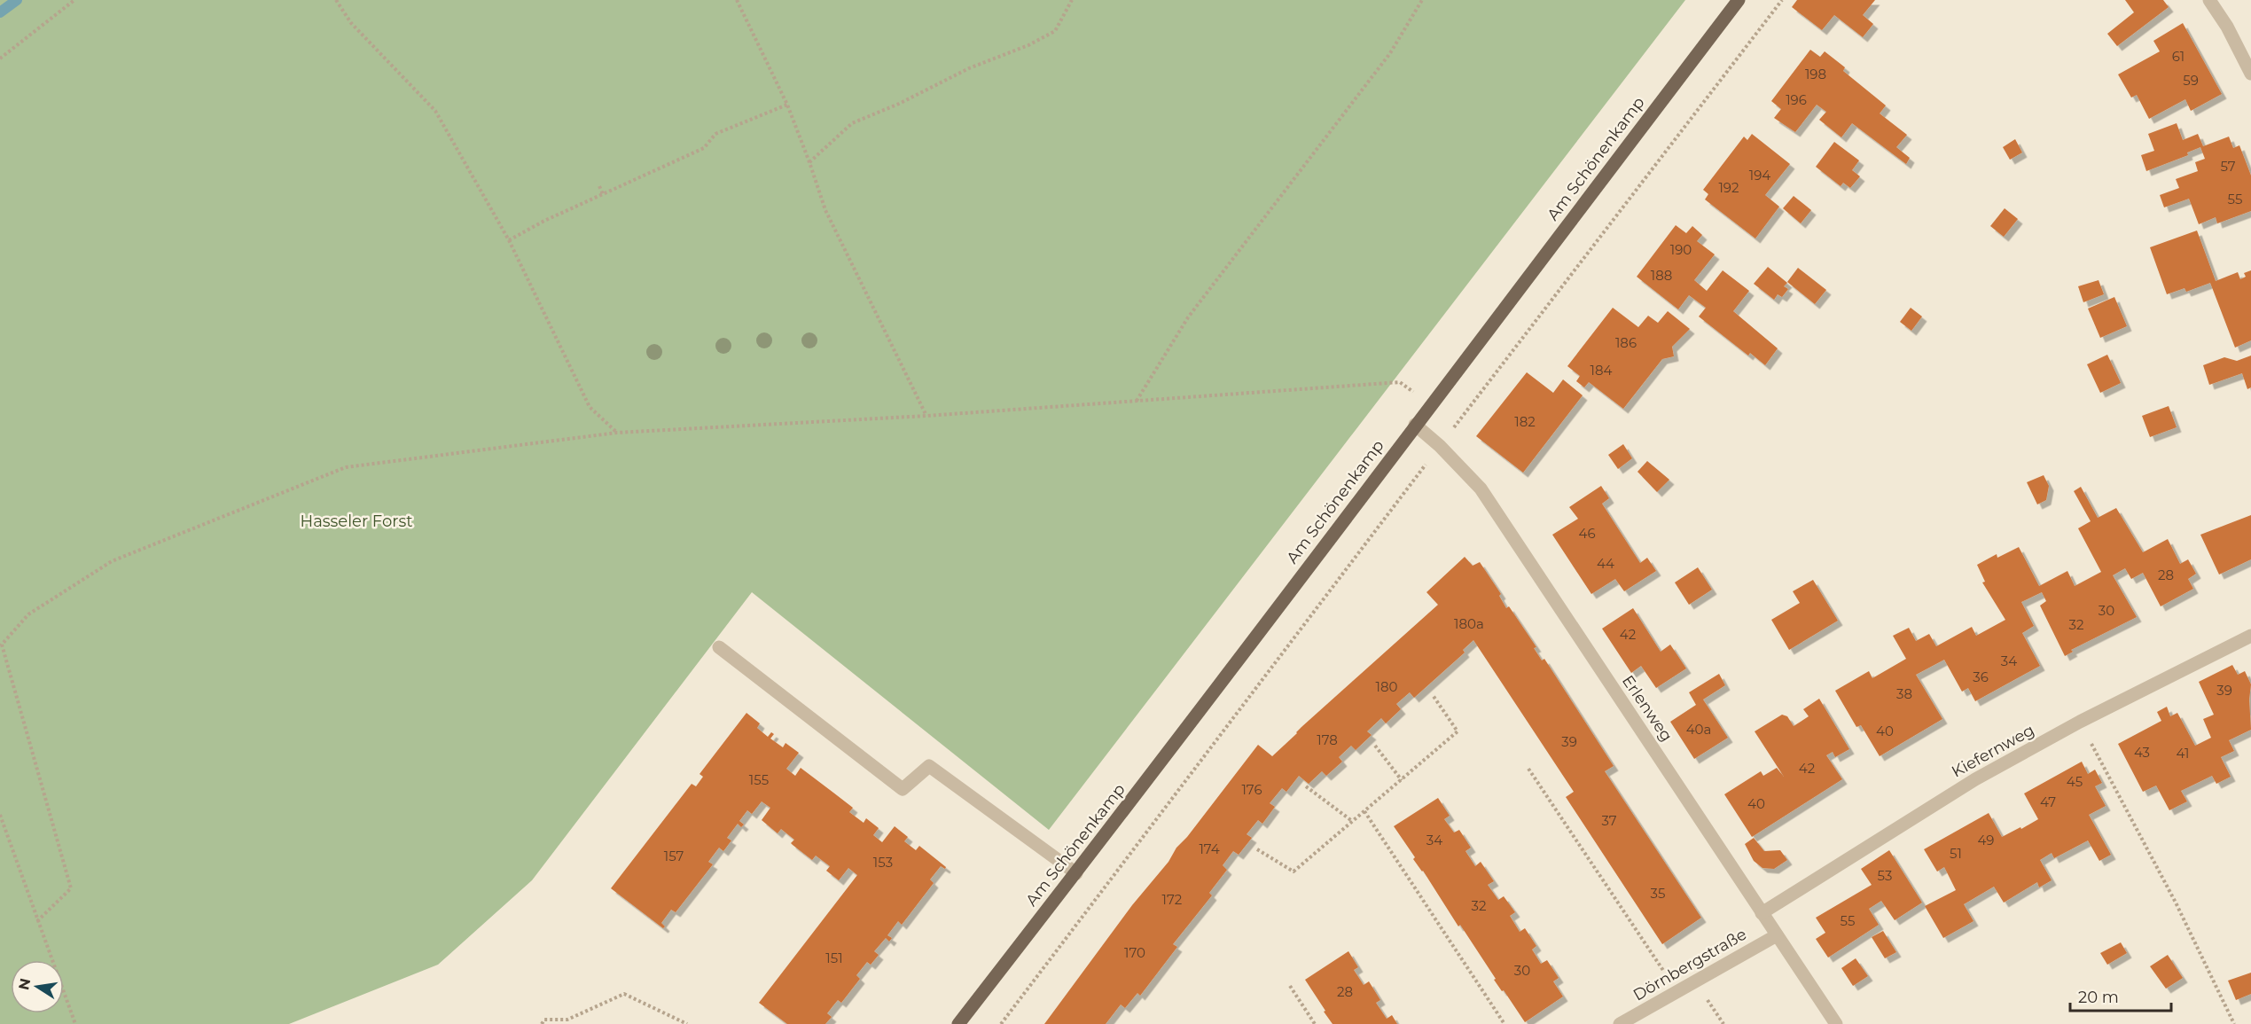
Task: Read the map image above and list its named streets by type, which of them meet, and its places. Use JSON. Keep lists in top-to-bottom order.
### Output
{
  "streets": {
    "main road": ["Am Schönenkamp"],
    "street": ["Erlenweg", "Kiefernweg", "Dörnbergstraße"]
  },
  "crossings": [
    ["Am Schönenkamp", "Erlenweg"],
    ["Erlenweg", "Kiefernweg"],
    ["Erlenweg", "Dörnbergstraße"]
  ],
  "parks": ["Hasseler Forst"],
  "house_numbers": [
    "61",
    "198",
    "59",
    "196",
    "57",
    "194",
    "192",
    "55",
    "190",
    "188",
    "186",
    "184",
    "182",
    "46",
    "44",
    "28",
    "30",
    "180a",
    "32",
    "42",
    "34",
    "36",
    "180",
    "39",
    "38",
    "40a",
    "40",
    "178",
    "39",
    "43",
    "41",
    "42",
    "155",
    "45",
    "176",
    "47",
    "40",
    "37",
    "34",
    "49",
    "174",
    "51",
    "157",
    "153",
    "53",
    "35",
    "172",
    "32",
    "55",
    "170",
    "151",
    "30",
    "28"
  ],
  "scale_bar": "20 m",
  "north": "left"
}
